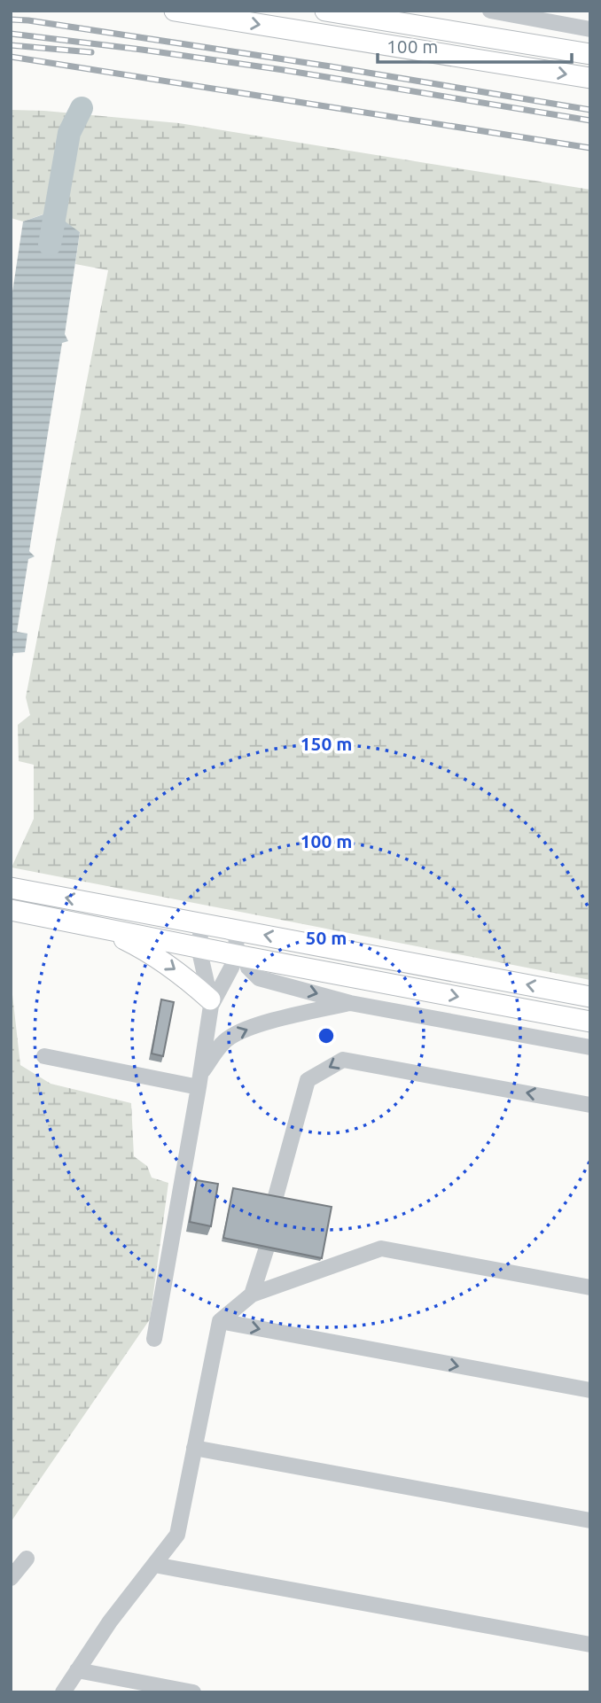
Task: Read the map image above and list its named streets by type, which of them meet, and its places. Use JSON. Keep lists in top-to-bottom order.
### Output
{
  "scale_bar": "100 m",
  "rings": ["150 m", "100 m", "50 m"]
}
